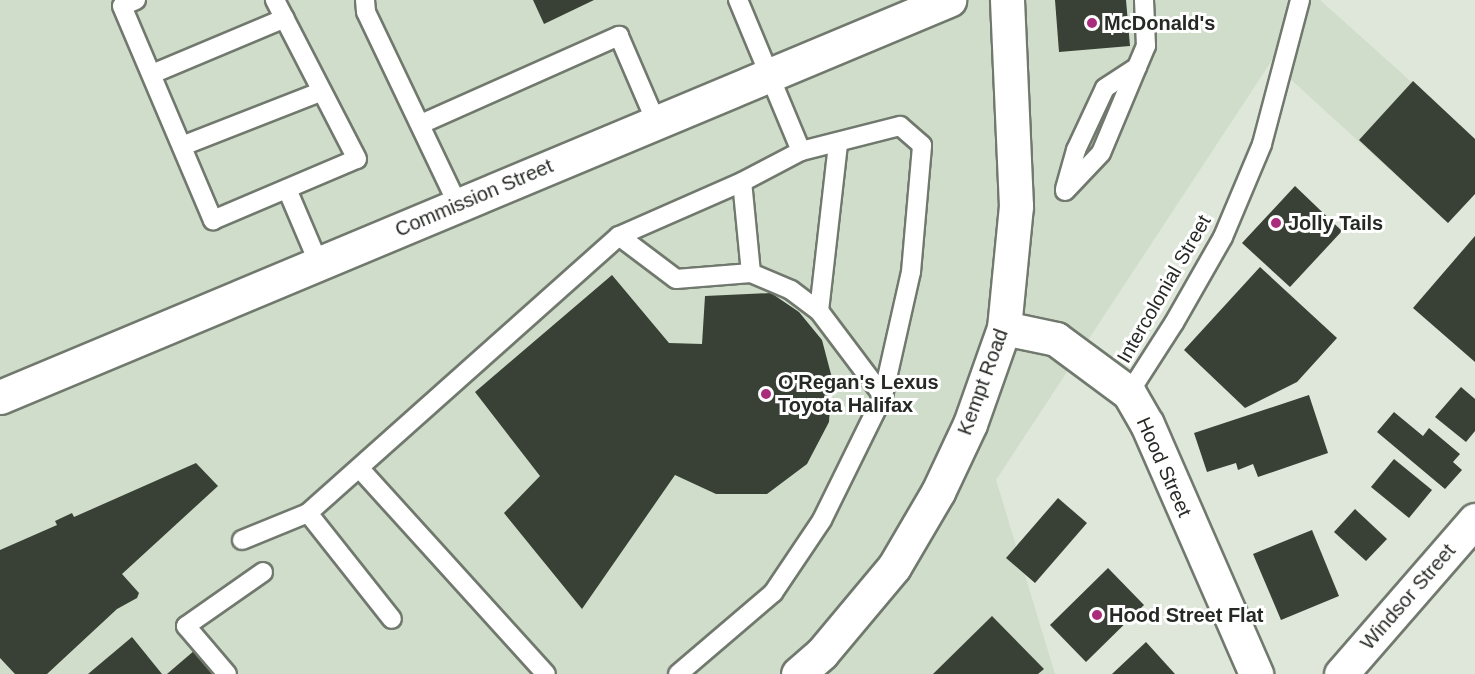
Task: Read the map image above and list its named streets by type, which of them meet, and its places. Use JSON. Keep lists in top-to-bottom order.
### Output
{
  "streets": {
    "street": [
      "Commission Street",
      "Kempt Road",
      "Hood Street",
      "Windsor Street"
    ],
    "lane": ["Intercolonial Street"]
  },
  "crossings": [
    ["Intercolonial Street", "Hood Street"],
    ["Kempt Road", "Hood Street"]
  ],
  "places": [
    "McDonald's",
    "Jolly Tails",
    "O'Regan's Lexus Toyota Halifax",
    "Hood Street Flat"
  ]
}
